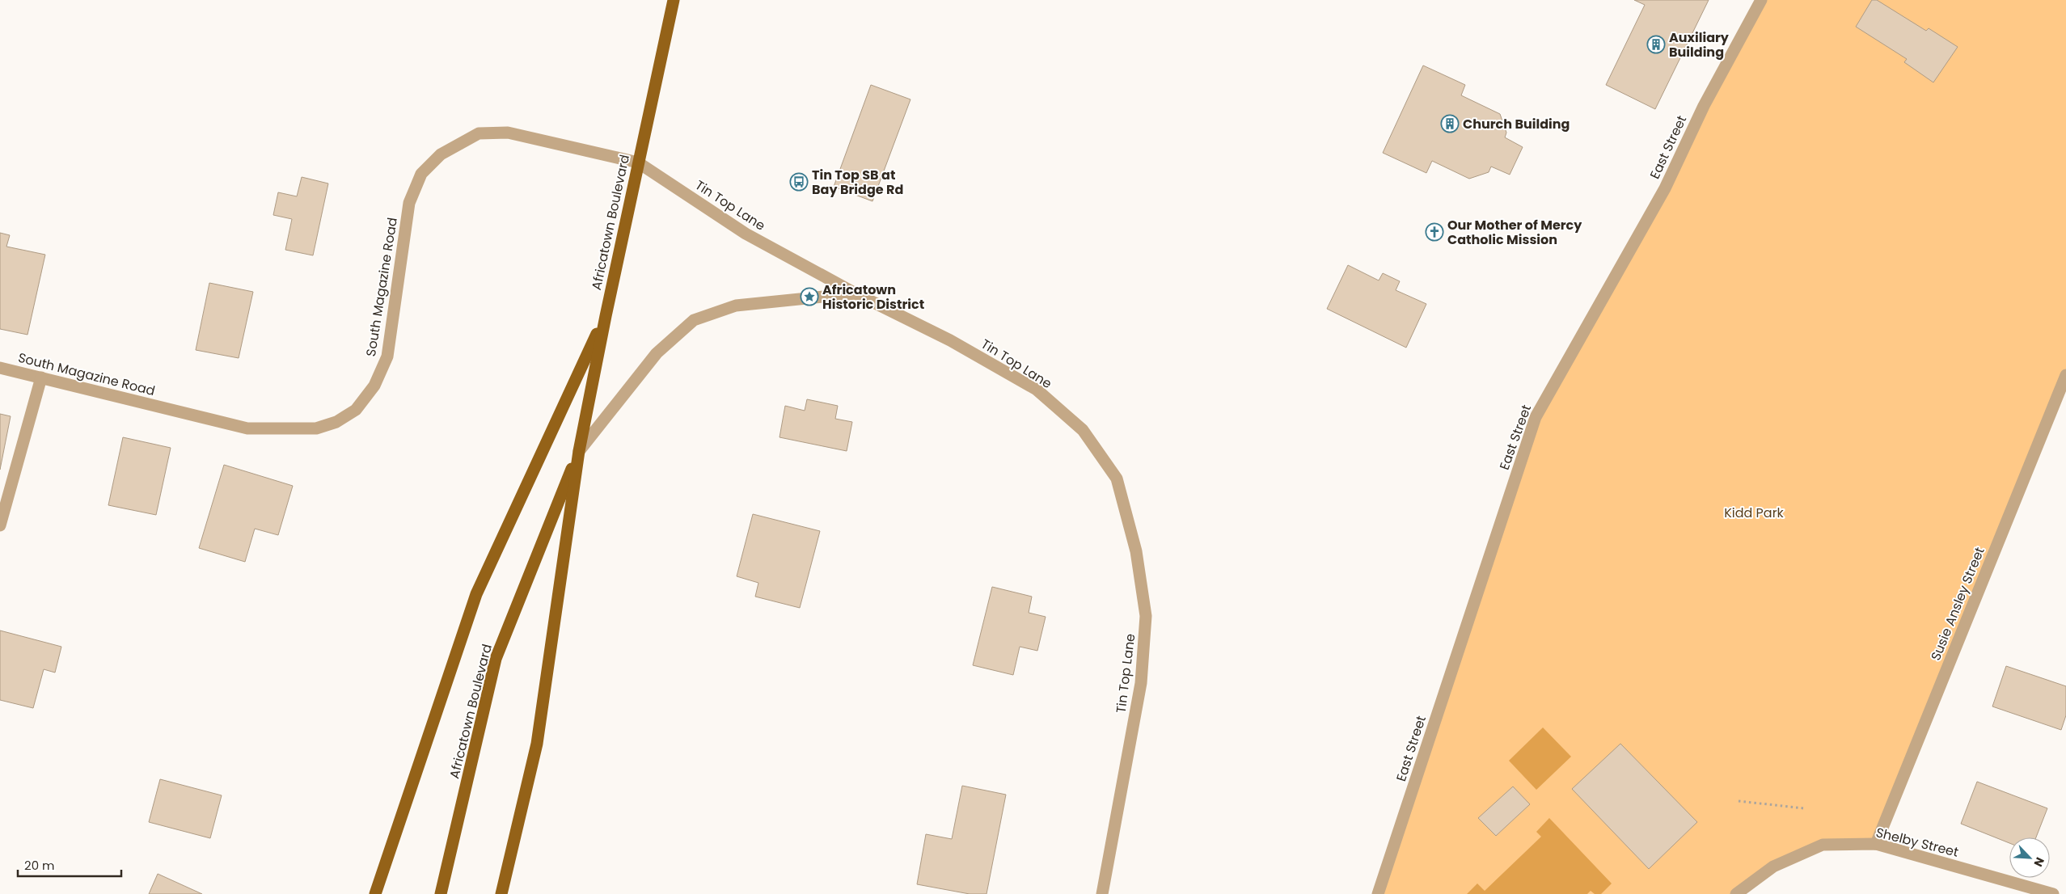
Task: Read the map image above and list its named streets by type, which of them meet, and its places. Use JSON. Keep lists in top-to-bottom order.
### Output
{
  "streets": {
    "main road": ["Africatown Boulevard"],
    "street": [
      "East Street",
      "Tin Top Lane",
      "South Magazine Road",
      "Susie Ansley Street",
      "Shelby Street"
    ]
  },
  "crossings": [
    ["Tin Top Lane", "Africatown Boulevard"],
    ["Tin Top Lane", "South Magazine Road"],
    ["Africatown Boulevard", "South Magazine Road"],
    ["Susie Ansley Street", "Shelby Street"]
  ],
  "parks": ["Kidd Park"],
  "places": {
    "building": ["Auxiliary Building", "Church Building"],
    "bus stop": ["Tin Top SB at Bay Bridge Rd"],
    "church": ["Our Mother of Mercy Catholic Mission"],
    "place": ["Africatown Historic District"]
  },
  "scale_bar": "20 m",
  "north": "bottom right"
}
